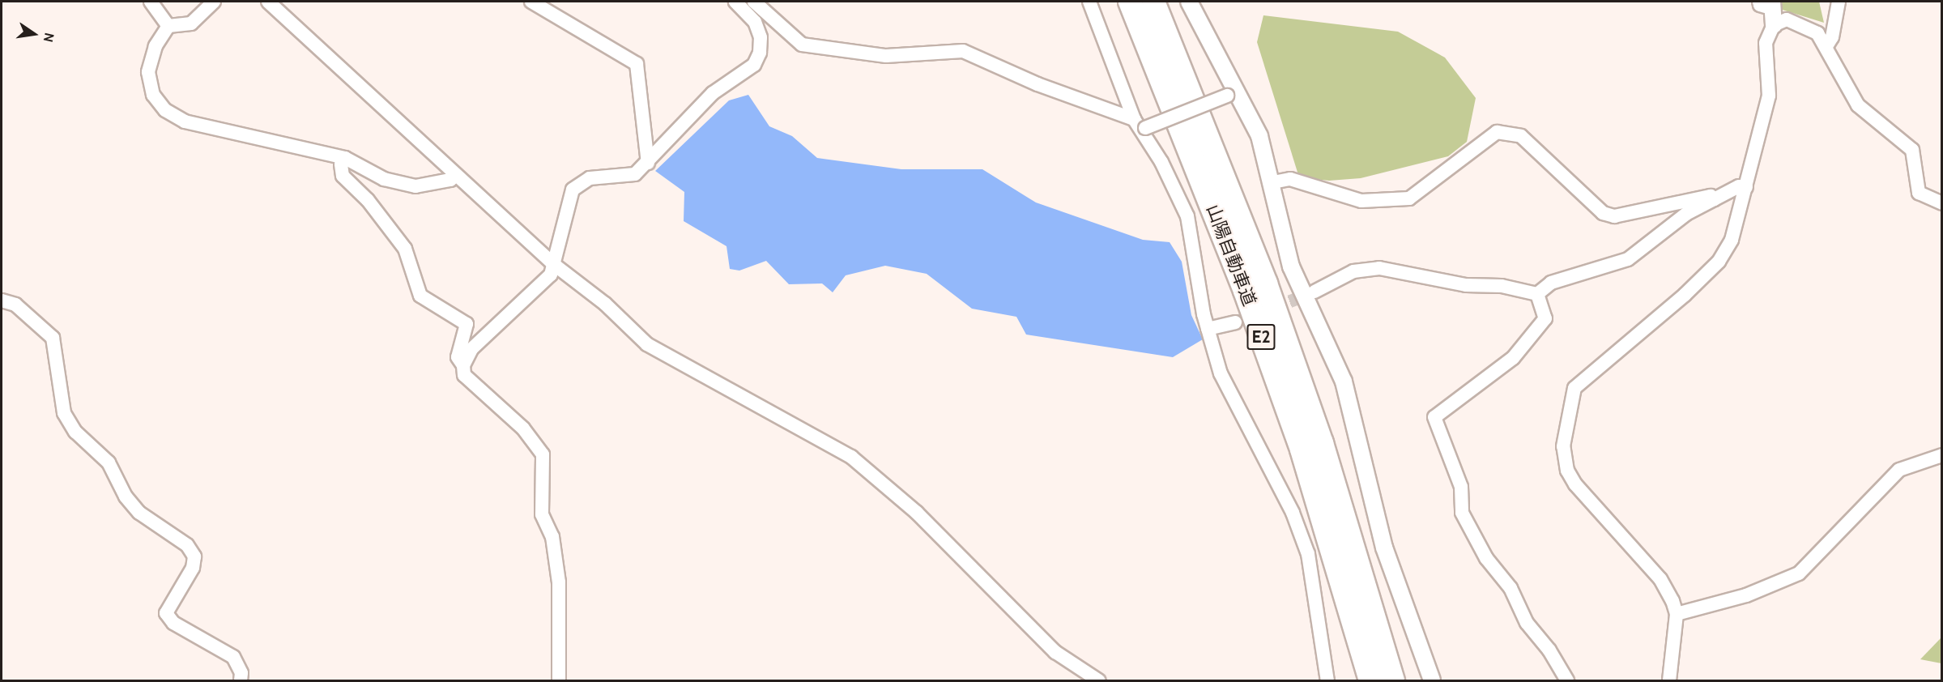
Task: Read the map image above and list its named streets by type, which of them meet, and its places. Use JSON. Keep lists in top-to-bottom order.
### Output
{
  "streets": {
    "highway": ["山陽自動車道", "E2"]
  },
  "north": "right"
}
